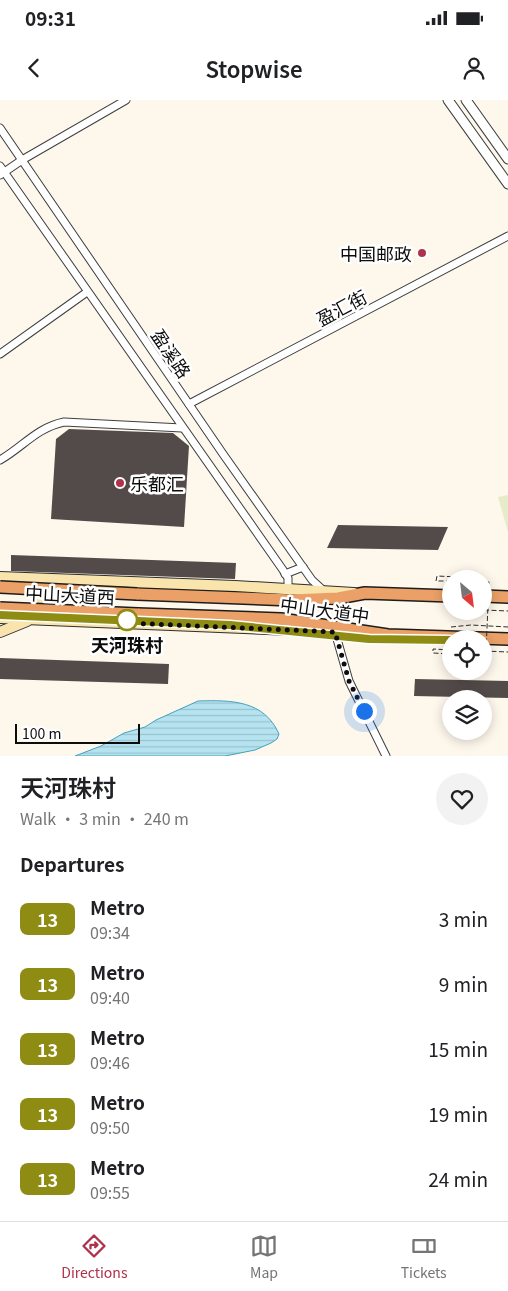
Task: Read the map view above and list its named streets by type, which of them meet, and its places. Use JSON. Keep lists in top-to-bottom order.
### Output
{
  "streets": {
    "highway": ["中山大道西", "中山大道中"],
    "street": ["盈汇街", "盈溪路"]
  },
  "crossings": [
    ["盈汇街", "盈溪路"],
    ["中山大道西", "中山大道中"]
  ],
  "places": ["中国邮政", "乐都汇", "天河珠村"],
  "lines": ["metro line 13"],
  "scale_bar": "100 m",
  "north": "bottom right",
  "page": {
    "status": "09:31",
    "header": "Stopwise",
    "scale": "100 m",
    "heading": [
      ["天河珠村", "Walk · 3 min · 240 m"],
      "Departures"
    ],
    "list": [
      {
        "mark": "13",
        "name": "Metro",
        "note": "09:34",
        "value": "3 min"
      },
      {
        "mark": "13",
        "name": "Metro",
        "note": "09:40",
        "value": "9 min"
      },
      {
        "mark": "13",
        "name": "Metro",
        "note": "09:46",
        "value": "15 min"
      },
      {
        "mark": "13",
        "name": "Metro",
        "note": "09:50",
        "value": "19 min"
      },
      {
        "mark": "13",
        "name": "Metro",
        "note": "09:55",
        "value": "24 min"
      }
    ],
    "tabs": ["Directions", "Map", "Tickets"]
  }
}
